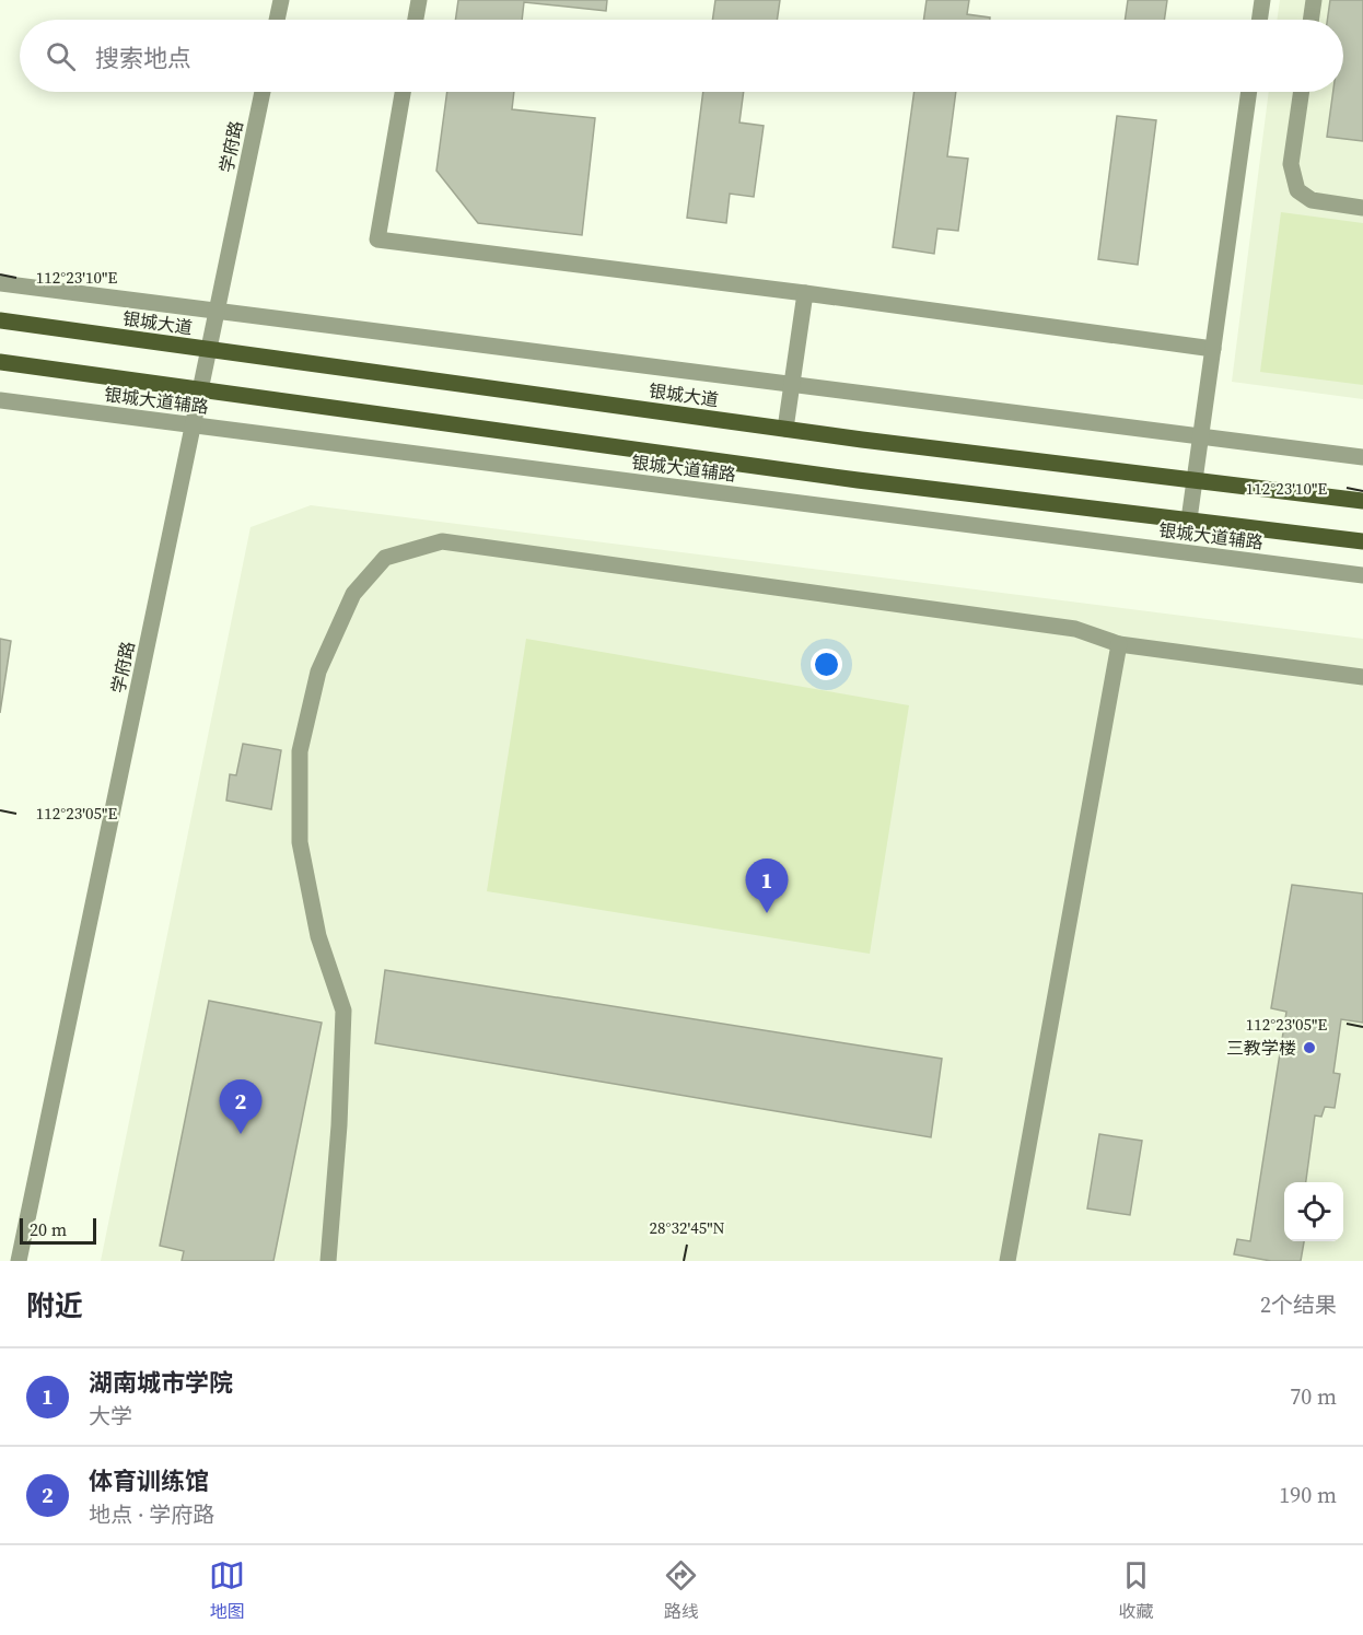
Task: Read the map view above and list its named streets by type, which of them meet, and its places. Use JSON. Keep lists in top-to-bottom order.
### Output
{
  "streets": {
    "main road": ["银城大道"],
    "street": ["学府路", "银城大道辅路"]
  },
  "crossings": [
    ["学府路", "银城大道"],
    ["学府路", "银城大道辅路"]
  ],
  "places": ["三教学楼"],
  "scale_bar": "20 m",
  "page": {
    "search": "搜索地点",
    "pins": ["1", "2"],
    "scale": "20 m",
    "heading": ["附近", "2个结果"],
    "list": [
      {
        "mark": "1",
        "name": "湖南城市学院",
        "note": "大学",
        "value": "70 m"
      },
      {
        "mark": "2",
        "name": "体育训练馆",
        "note": "地点 · 学府路",
        "value": "190 m"
      }
    ],
    "nav": ["地图", "路线", "收藏"]
  },
  "coordinates": ["112°23'10\"E", "112°23'05\"E", "28°32'45\"N"]
}
